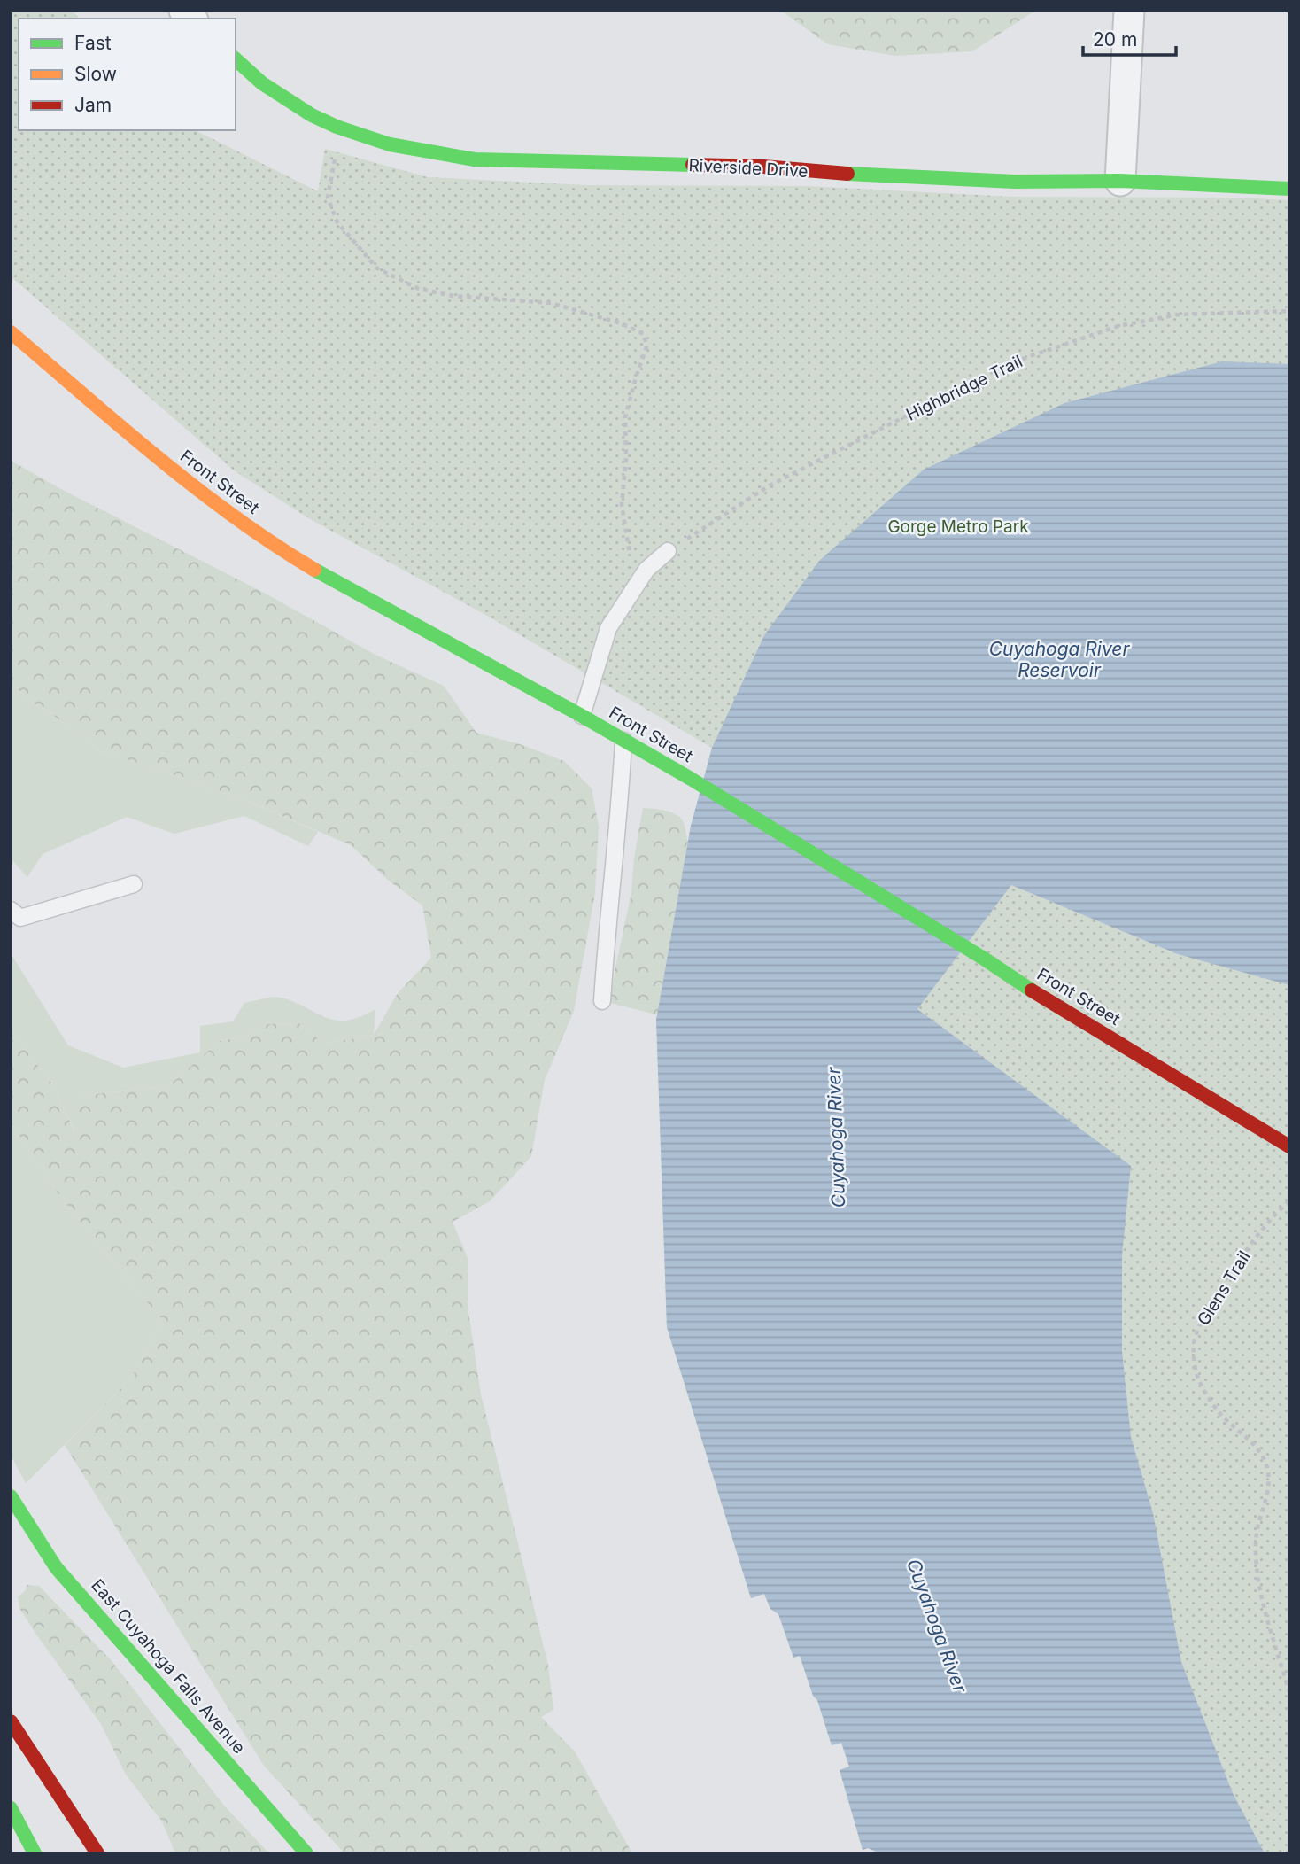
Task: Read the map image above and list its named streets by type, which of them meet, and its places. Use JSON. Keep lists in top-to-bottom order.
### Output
{
  "streets": {
    "main road": ["Riverside Drive", "Front Street", "East Cuyahoga Falls Avenue"],
    "path": ["Highbridge Trail", "Glens Trail"]
  },
  "water": ["Cuyahoga River Reservoir", "Cuyahoga River"],
  "parks": ["Gorge Metro Park"],
  "legend": ["Fast", "Slow", "Jam"],
  "scale_bar": "20 m"
}
